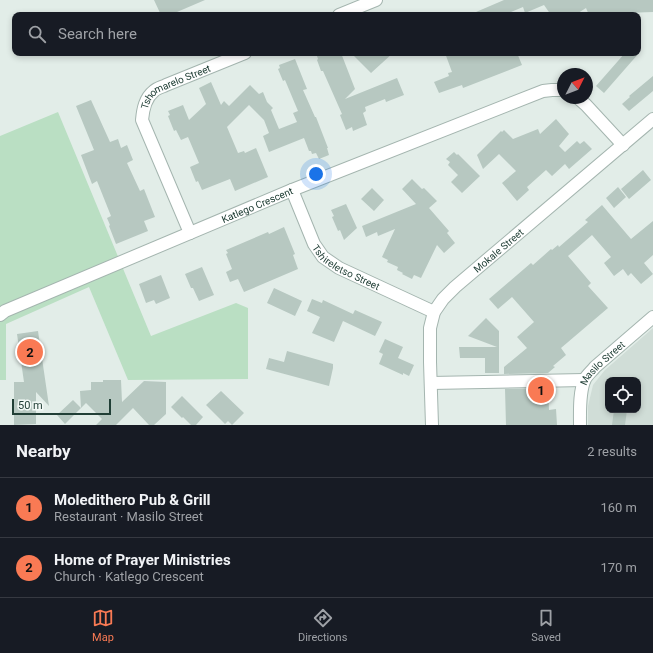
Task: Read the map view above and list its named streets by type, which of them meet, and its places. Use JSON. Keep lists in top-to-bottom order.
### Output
{
  "streets": {
    "street": [
      "Tshomarelo Street",
      "Katlego Crescent",
      "Mokale Street",
      "Tshireletso Street",
      "Masilo Street"
    ]
  },
  "crossings": [
    ["Tshomarelo Street", "Katlego Crescent"],
    ["Katlego Crescent", "Tshireletso Street"],
    ["Mokale Street", "Tshireletso Street"]
  ],
  "scale_bar": "50 m",
  "north": "top right",
  "page": {
    "search": "Search here",
    "pins": ["2", "1"],
    "scale": "50 m",
    "heading": ["Nearby", "2 results"],
    "list": [
      {
        "mark": "1",
        "name": "Moledithero Pub & Grill",
        "note": "Restaurant · Masilo Street",
        "value": "160 m"
      },
      {
        "mark": "2",
        "name": "Home of Prayer Ministries",
        "note": "Church · Katlego Crescent",
        "value": "170 m"
      }
    ],
    "nav": ["Map", "Directions", "Saved"]
  }
}
